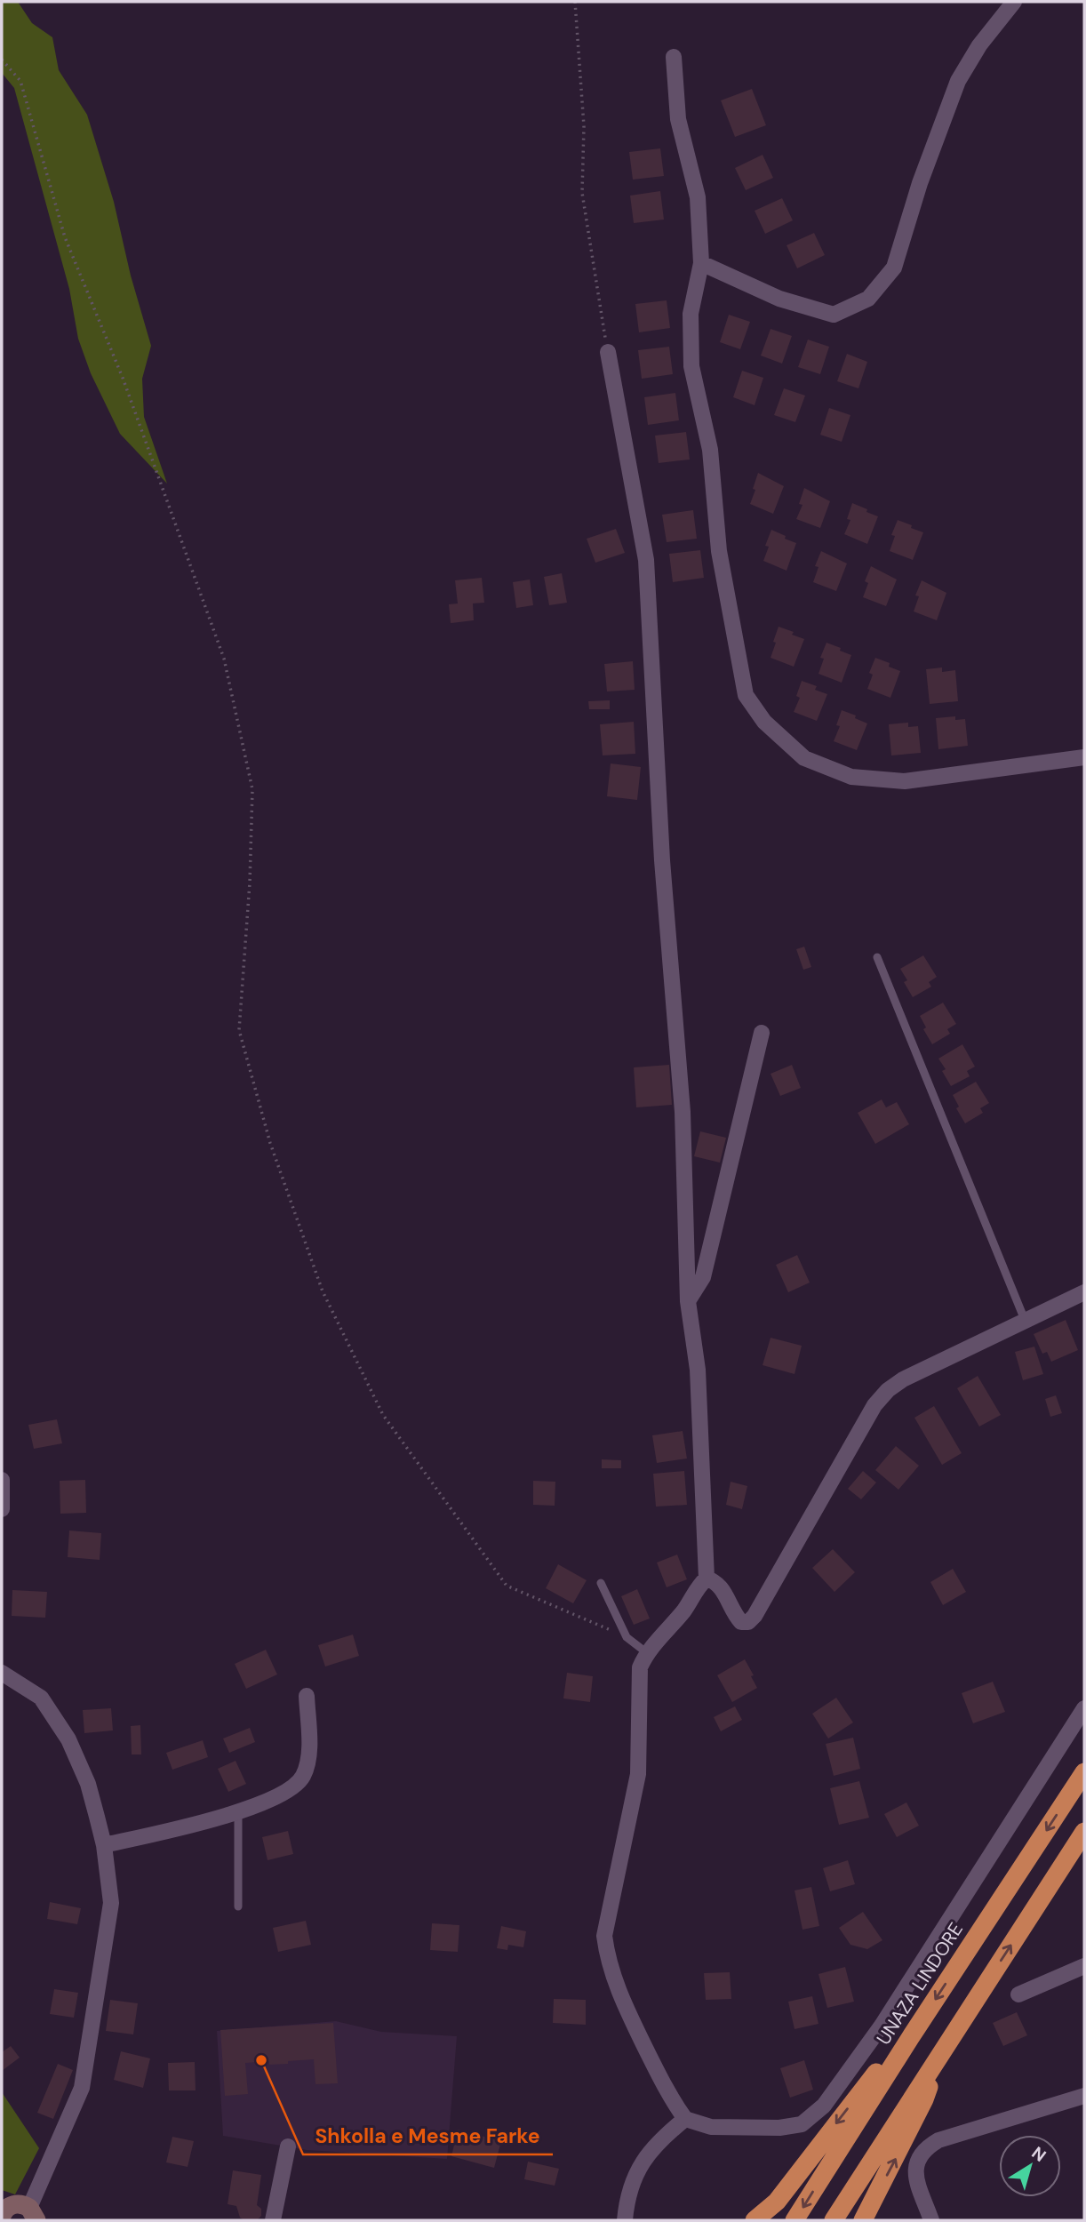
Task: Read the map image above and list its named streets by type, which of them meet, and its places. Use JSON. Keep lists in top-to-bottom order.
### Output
{
  "streets": {
    "highway": ["UNAZA LINDORE"]
  },
  "places": ["Shkolla e Mesme Farke"],
  "north": "top right"
}
